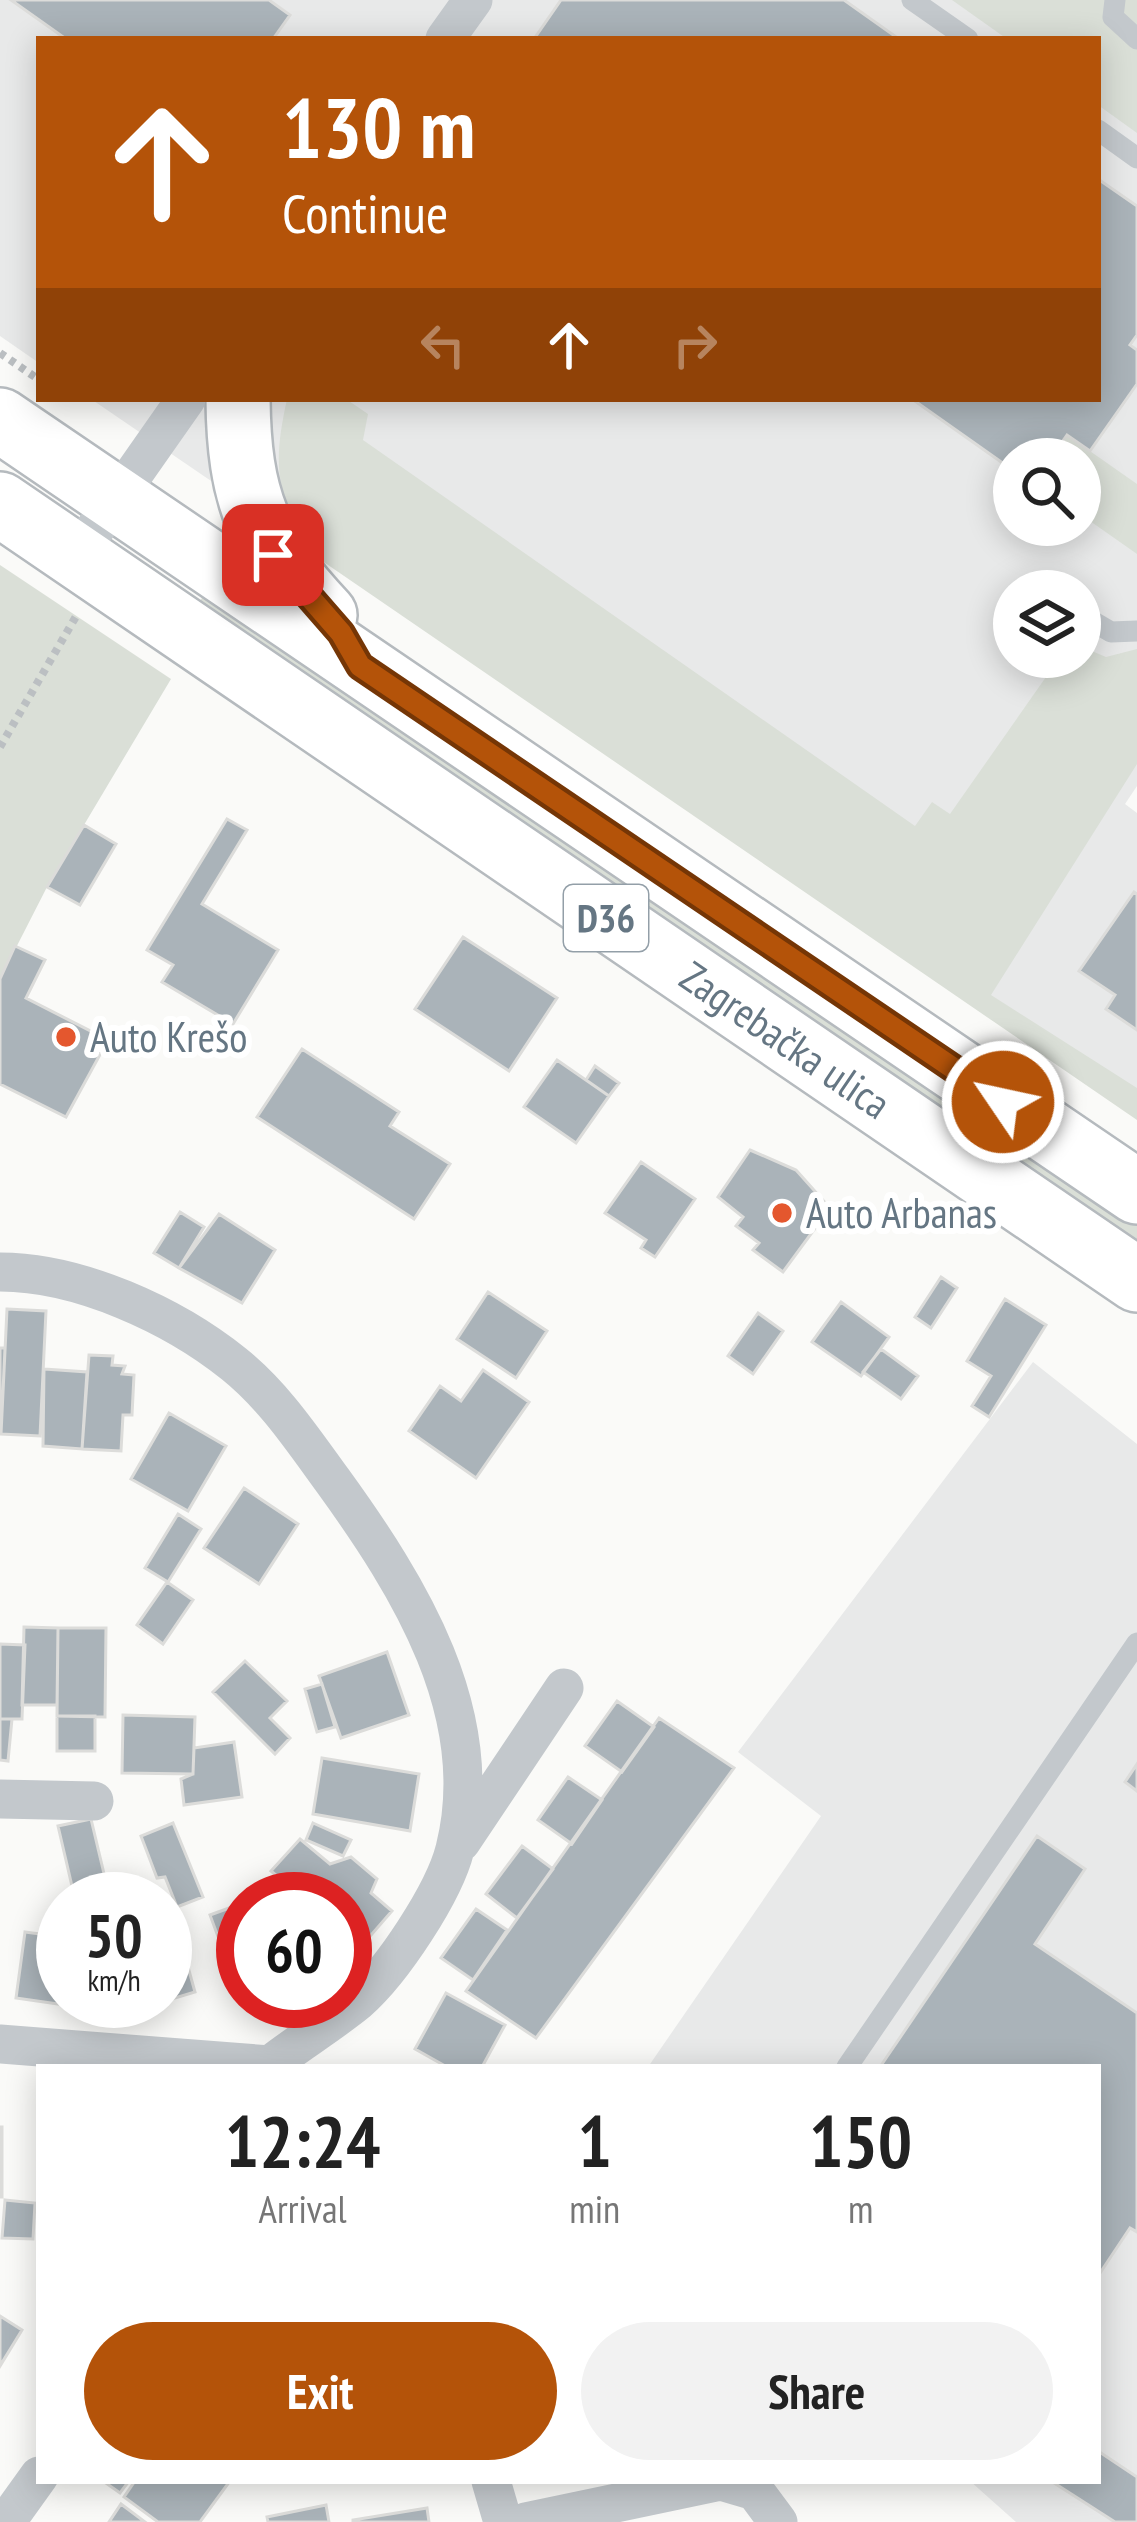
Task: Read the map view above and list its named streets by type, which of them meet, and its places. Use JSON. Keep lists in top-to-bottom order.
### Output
{
  "streets": {
    "main road": ["D36", "Zagrebačka ulica"]
  },
  "places": ["Auto Krešo", "Auto Arbanas"],
  "page": {
    "turn": ["130 m", "Continue"],
    "speed": "50 km/h",
    "limit": "60",
    "eta": [
      "12:24",
      "Arrival",
      "1",
      "min",
      "150",
      "m"
    ],
    "buttons": ["Exit", "Share"]
  }
}
